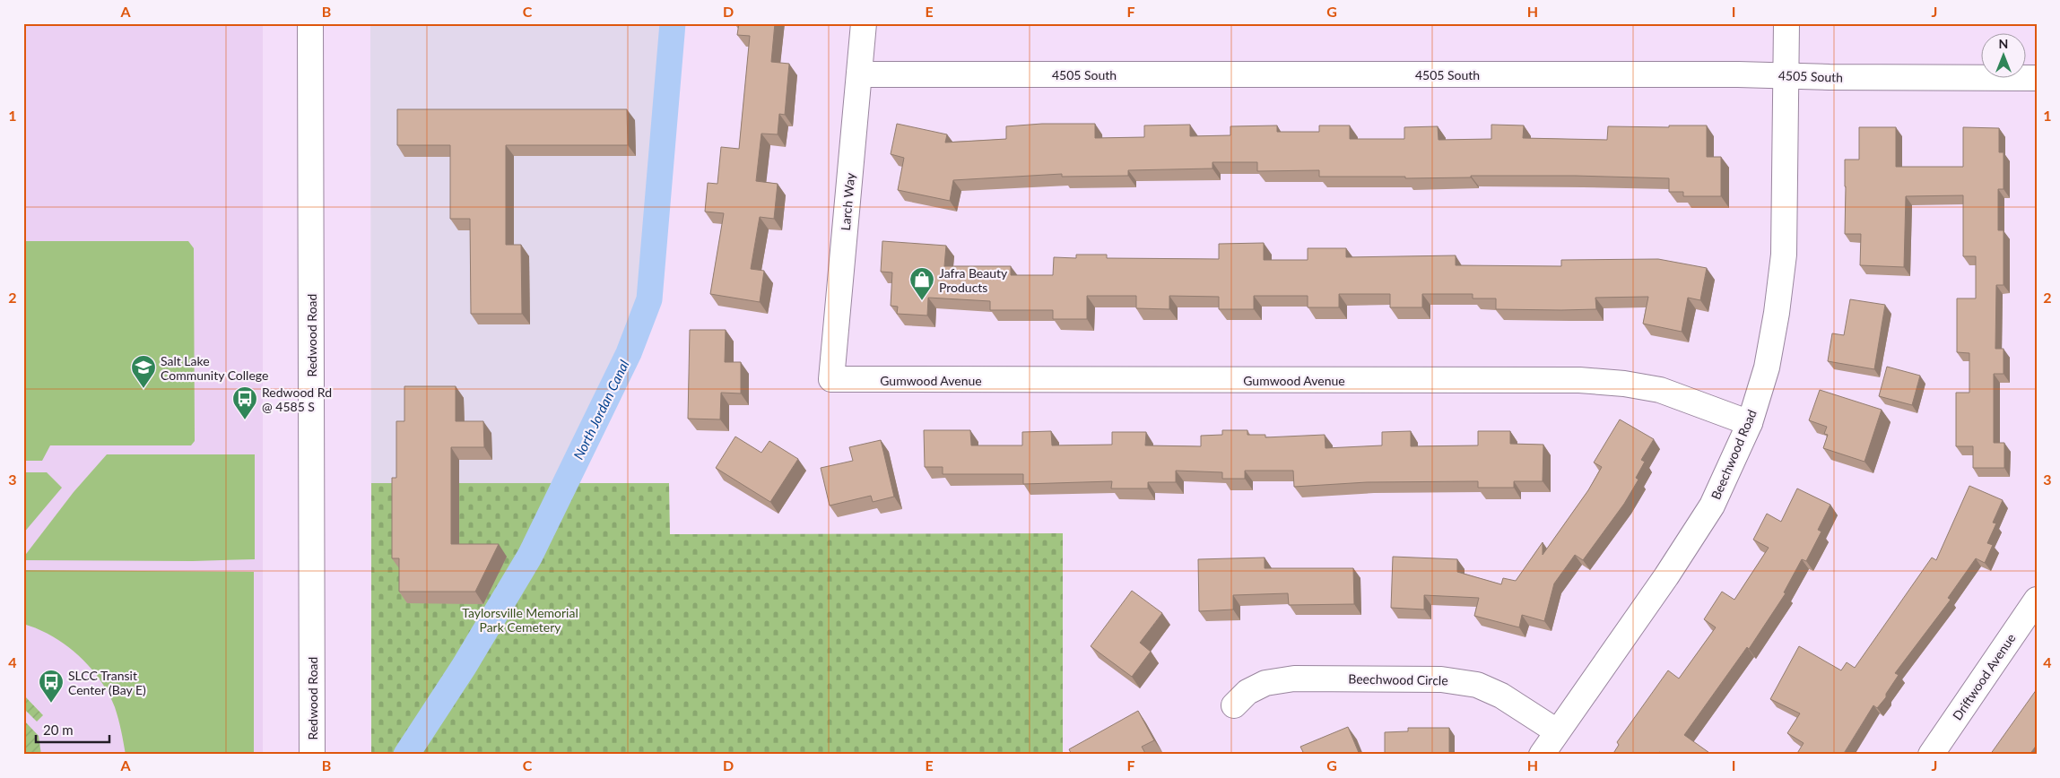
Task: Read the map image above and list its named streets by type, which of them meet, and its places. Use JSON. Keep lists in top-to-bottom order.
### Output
{
  "streets": {
    "street": [
      "4505 South",
      "Larch Way",
      "Redwood Road",
      "Gumwood Avenue",
      "Beechwood Road",
      "Driftwood Avenue",
      "Beechwood Circle"
    ]
  },
  "crossings": [
    ["4505 South", "Larch Way"],
    ["4505 South", "Beechwood Road"],
    ["Larch Way", "Gumwood Avenue"],
    ["Gumwood Avenue", "Beechwood Road"],
    ["Beechwood Road", "Beechwood Circle"]
  ],
  "water": ["North Jordan Canal"],
  "parks": ["Taylorsville Memorial Park Cemetery"],
  "places": {
    "shop": ["Jafra Beauty Products"],
    "school or university": ["Salt Lake Community College"],
    "bus stop": ["Redwood Rd @ 4585 S", "SLCC Transit Center (Bay E)"]
  },
  "scale_bar": "20 m",
  "north": "top",
  "grid": {
    "columns": [
      "A",
      "B",
      "C",
      "D",
      "E",
      "F",
      "G",
      "H",
      "I",
      "J"
    ],
    "rows": [
      "1",
      "2",
      "3",
      "4"
    ]
  }
}
